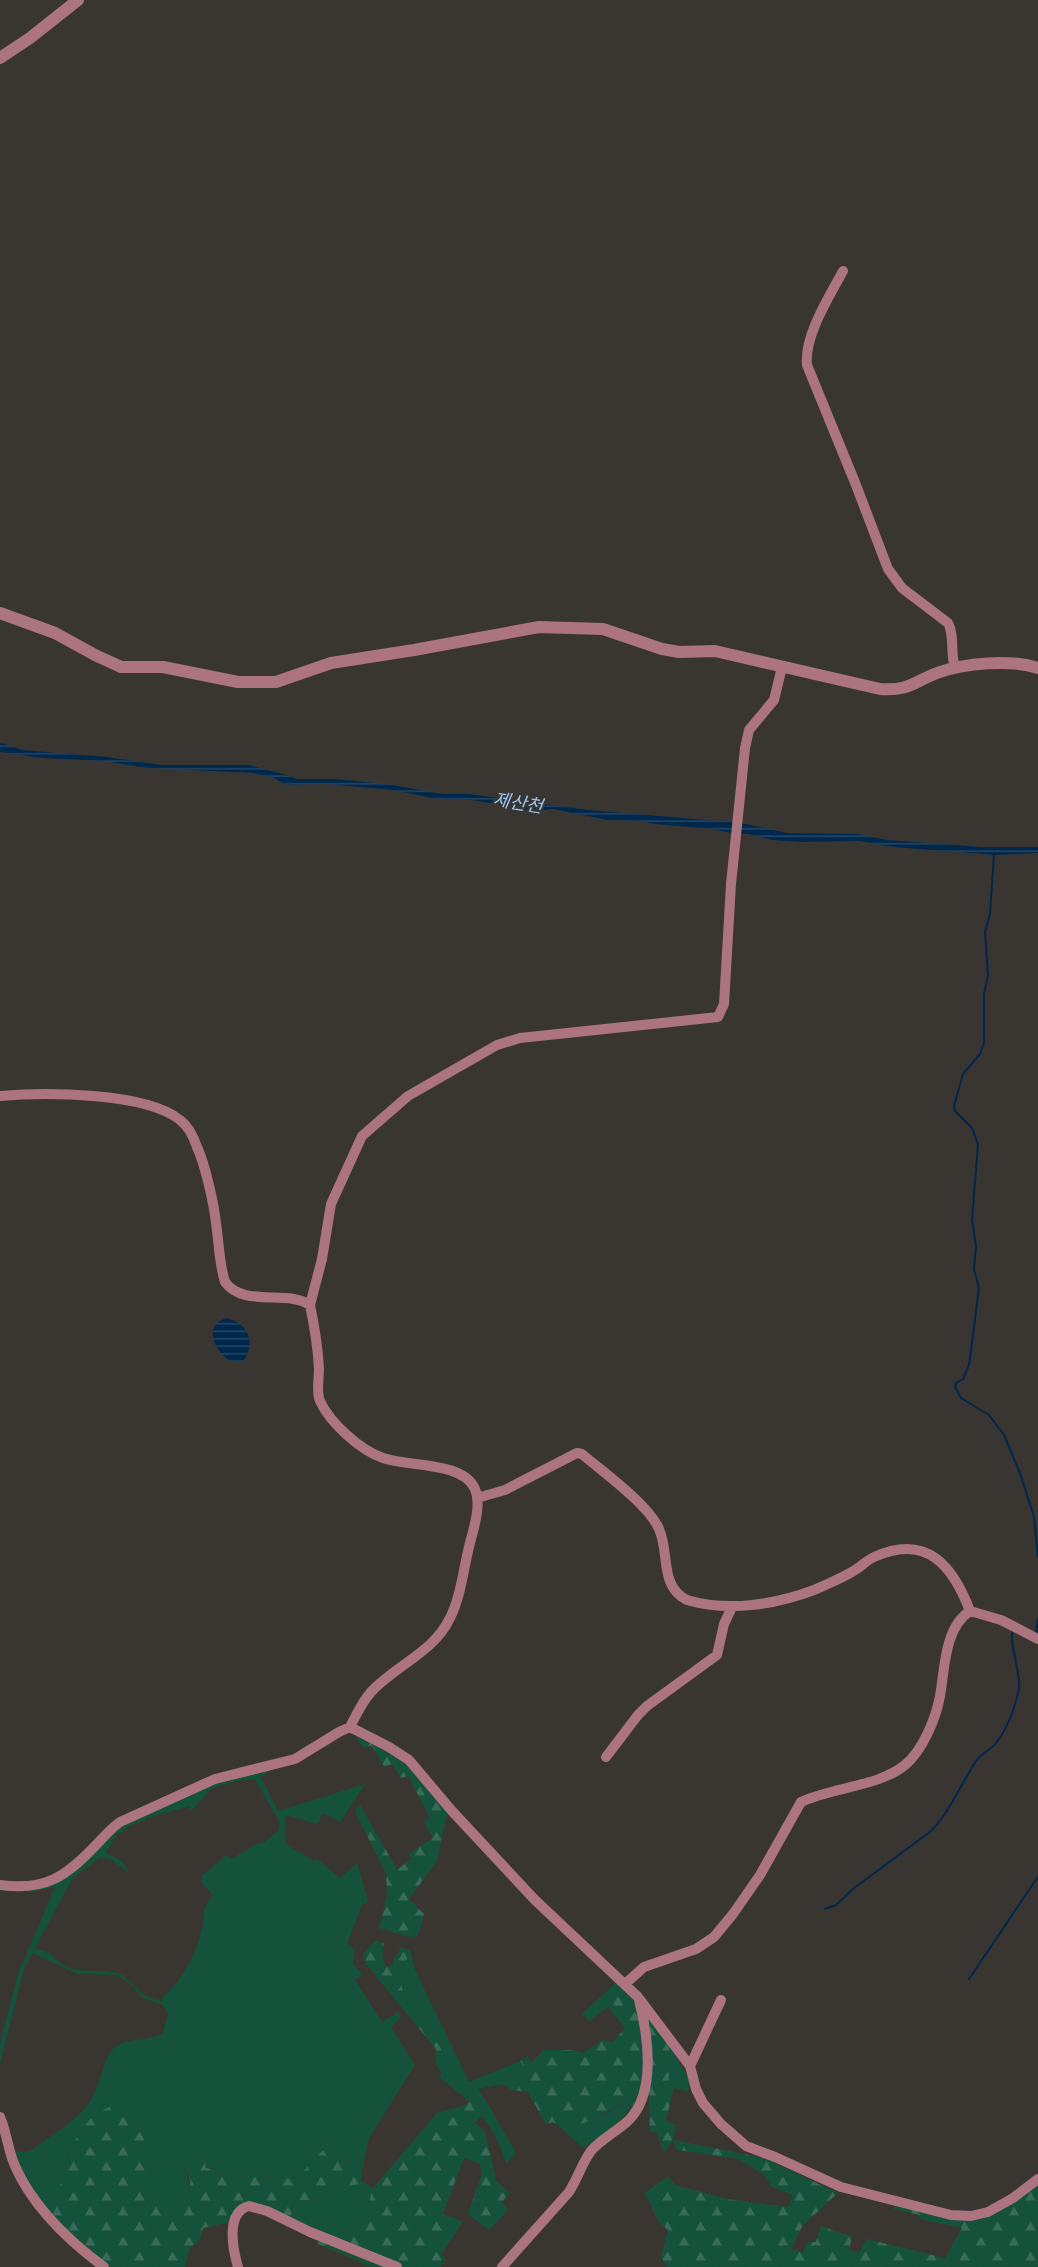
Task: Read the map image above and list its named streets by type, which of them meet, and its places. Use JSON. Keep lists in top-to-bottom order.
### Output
{
  "water": ["제산천"]
}
